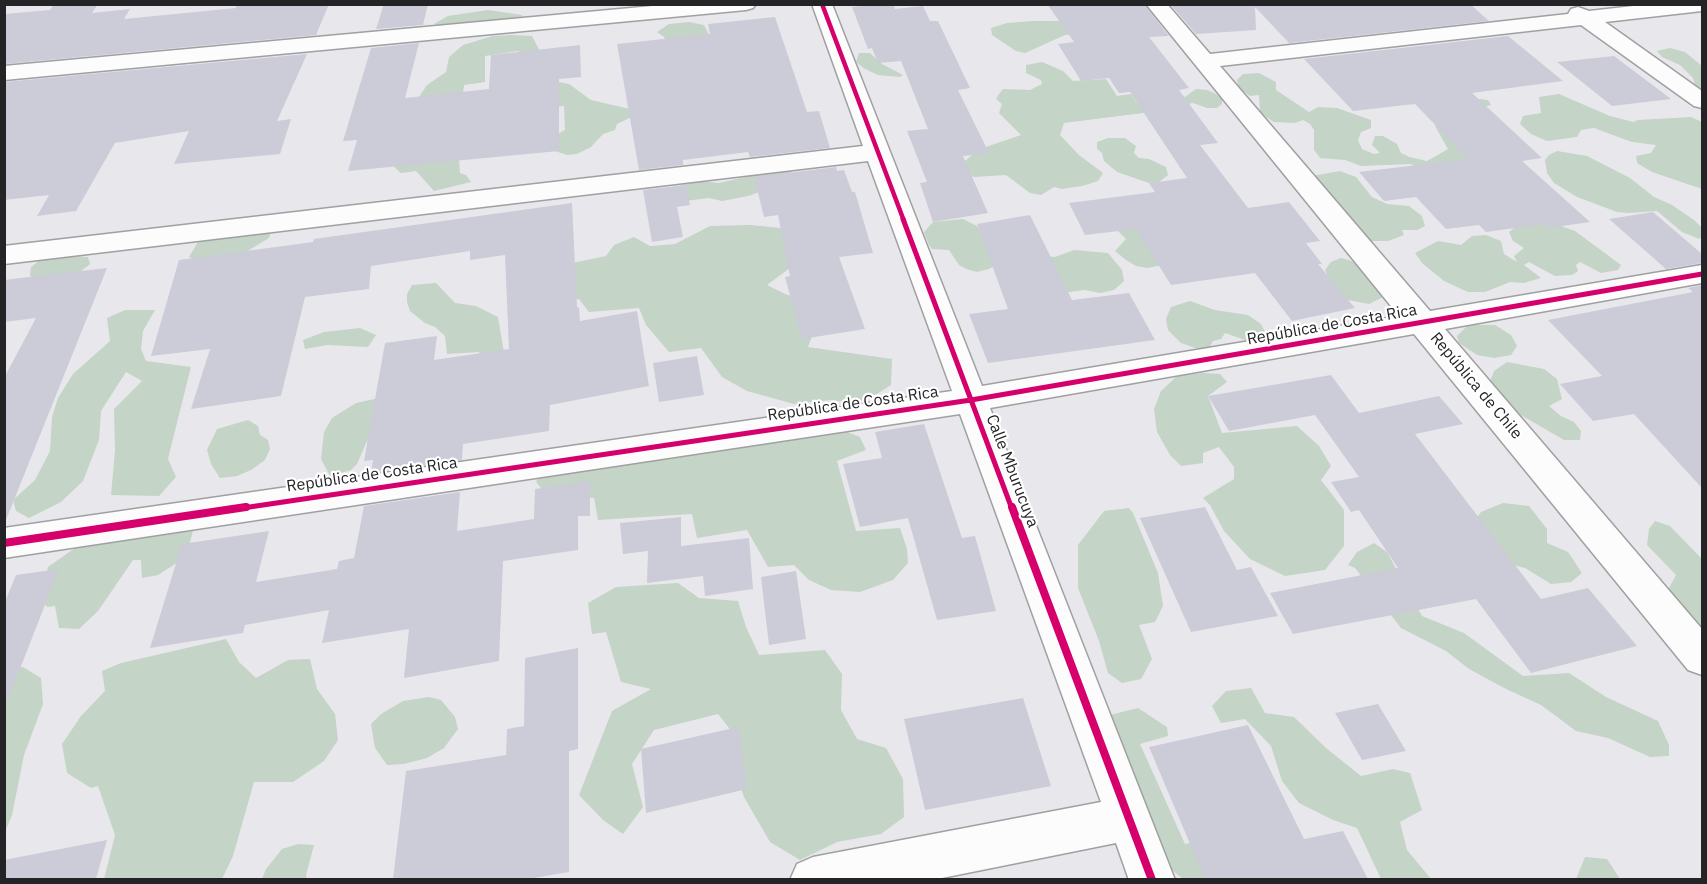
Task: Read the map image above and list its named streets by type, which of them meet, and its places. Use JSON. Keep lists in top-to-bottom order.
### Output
{
  "streets": {
    "street": ["República de Costa Rica", "República de Chile", "Calle Mburucuya"]
  },
  "crossings": [
    ["República de Costa Rica", "República de Chile"],
    ["República de Costa Rica", "Calle Mburucuya"]
  ]
}
